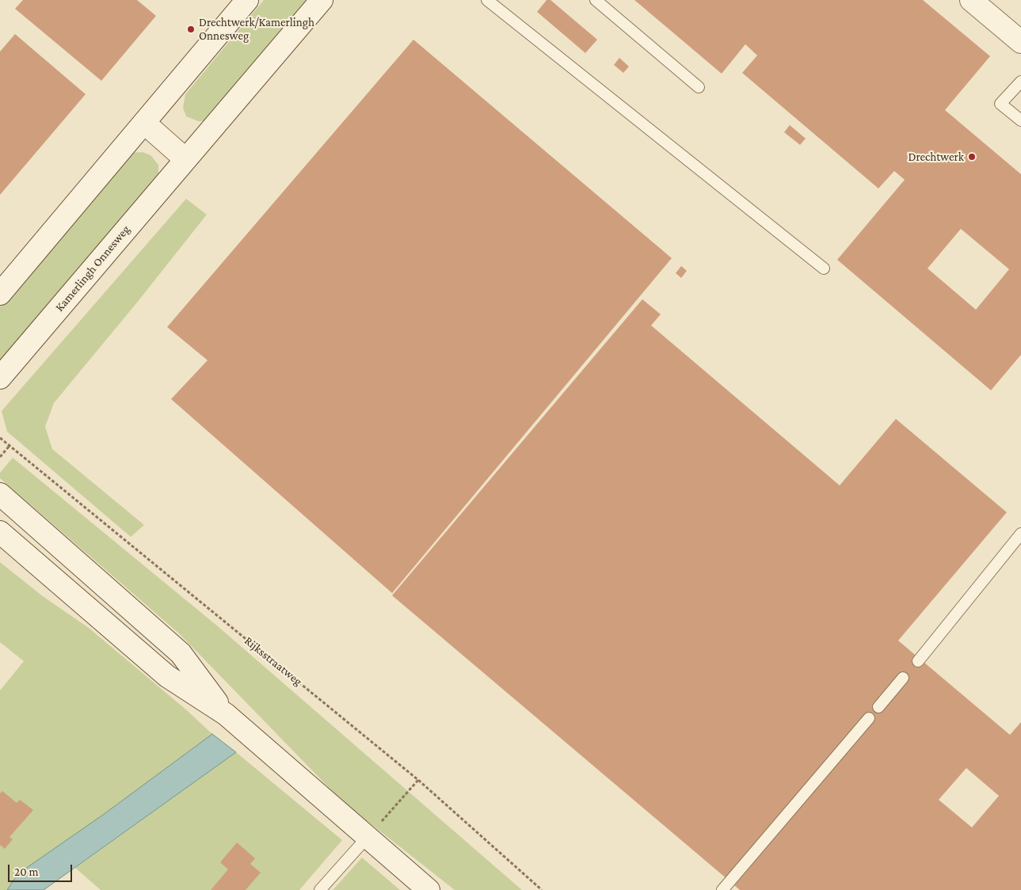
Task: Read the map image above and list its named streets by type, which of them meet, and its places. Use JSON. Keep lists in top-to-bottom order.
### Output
{
  "streets": {
    "street": ["Kamerlingh Onnesweg"],
    "path": ["Rijksstraatweg"]
  },
  "places": ["Drechtwerk/Kamerlingh Onnesweg", "Drechtwerk"],
  "scale_bar": "20 m"
}
